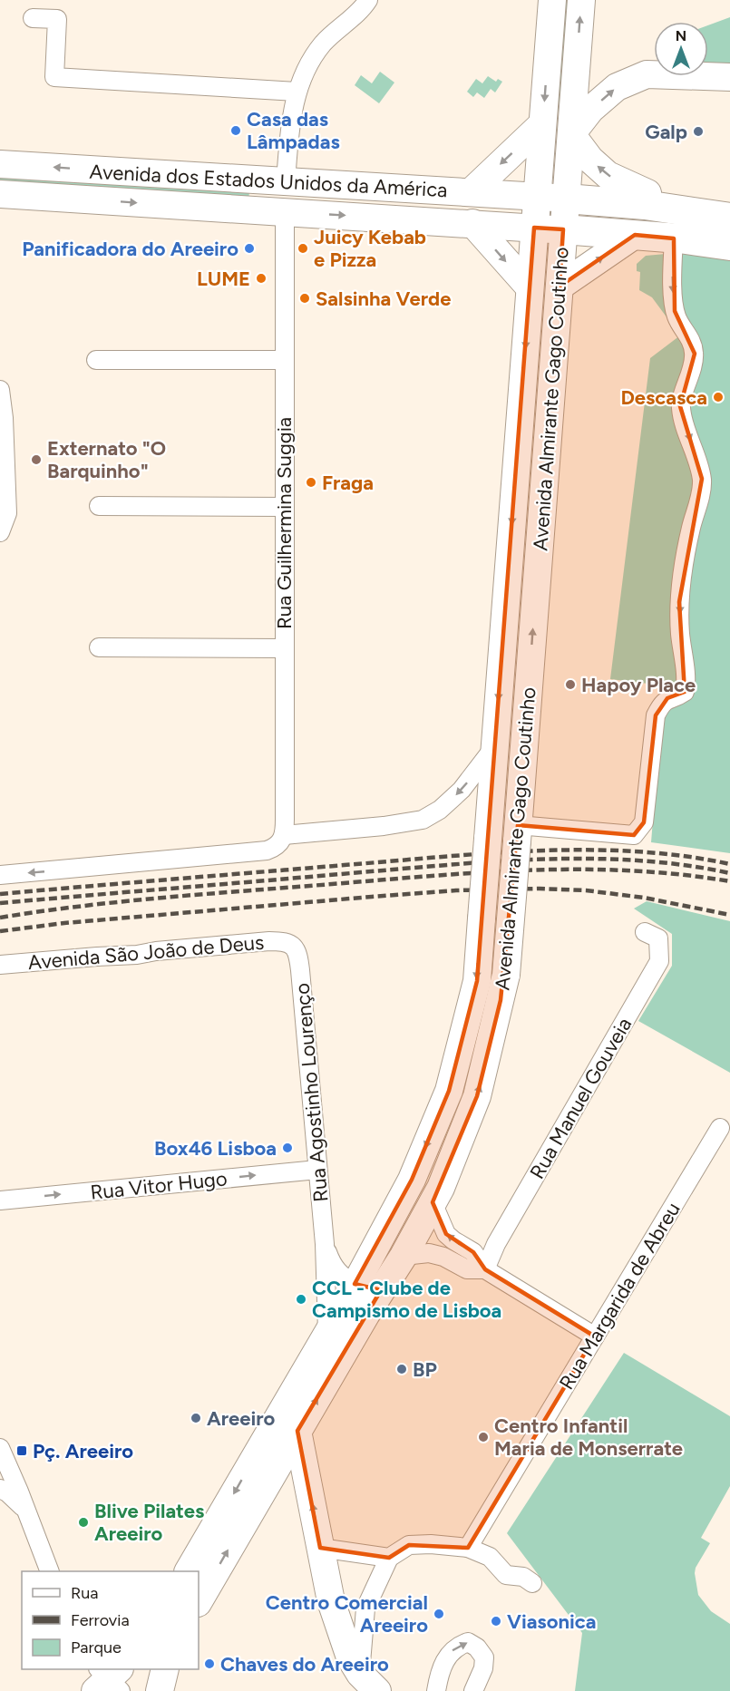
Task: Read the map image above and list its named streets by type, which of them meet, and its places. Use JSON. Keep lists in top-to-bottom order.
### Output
{
  "streets": {
    "main road": ["Avenida dos Estados Unidos da América", "Avenida Almirante Gago Coutinho"],
    "street": [
      "Rua Guilhermina Suggia",
      "Avenida São João de Deus",
      "Rua Agostinho Lourenço",
      "Rua Manuel Gouveia",
      "Rua Vitor Hugo",
      "Rua Margarida de Abreu"
    ]
  },
  "crossings": [
    ["Avenida dos Estados Unidos da América", "Avenida Almirante Gago Coutinho"],
    ["Avenida dos Estados Unidos da América", "Rua Guilhermina Suggia"],
    ["Avenida Almirante Gago Coutinho", "Rua Agostinho Lourenço"],
    ["Avenida São João de Deus", "Rua Agostinho Lourenço"],
    ["Rua Agostinho Lourenço", "Rua Vitor Hugo"]
  ],
  "one_way": ["Rua Vitor Hugo"],
  "places": {
    "other": [
      "Casa das Lâmpadas",
      "Galp",
      "Panificadora do Areeiro",
      "Juicy Kebab e Pizza",
      "LUME",
      "Salsinha Verde",
      "Descasca",
      "Externato \"O Barquinho\"",
      "Fraga",
      "Hapoy Place",
      "Box46 Lisboa",
      "CCL - Clube de Campismo de Lisboa",
      "BP",
      "Areeiro",
      "Centro Infantil Maria de Monserrate",
      "Blive Pilates Areeiro",
      "Centro Comercial Areeiro",
      "Viasonica",
      "Chaves do Areeiro"
    ],
    "transit": ["Pç. Areeiro"]
  },
  "legend": ["Rua", "Ferrovia", "Parque"],
  "north": "top"
}
